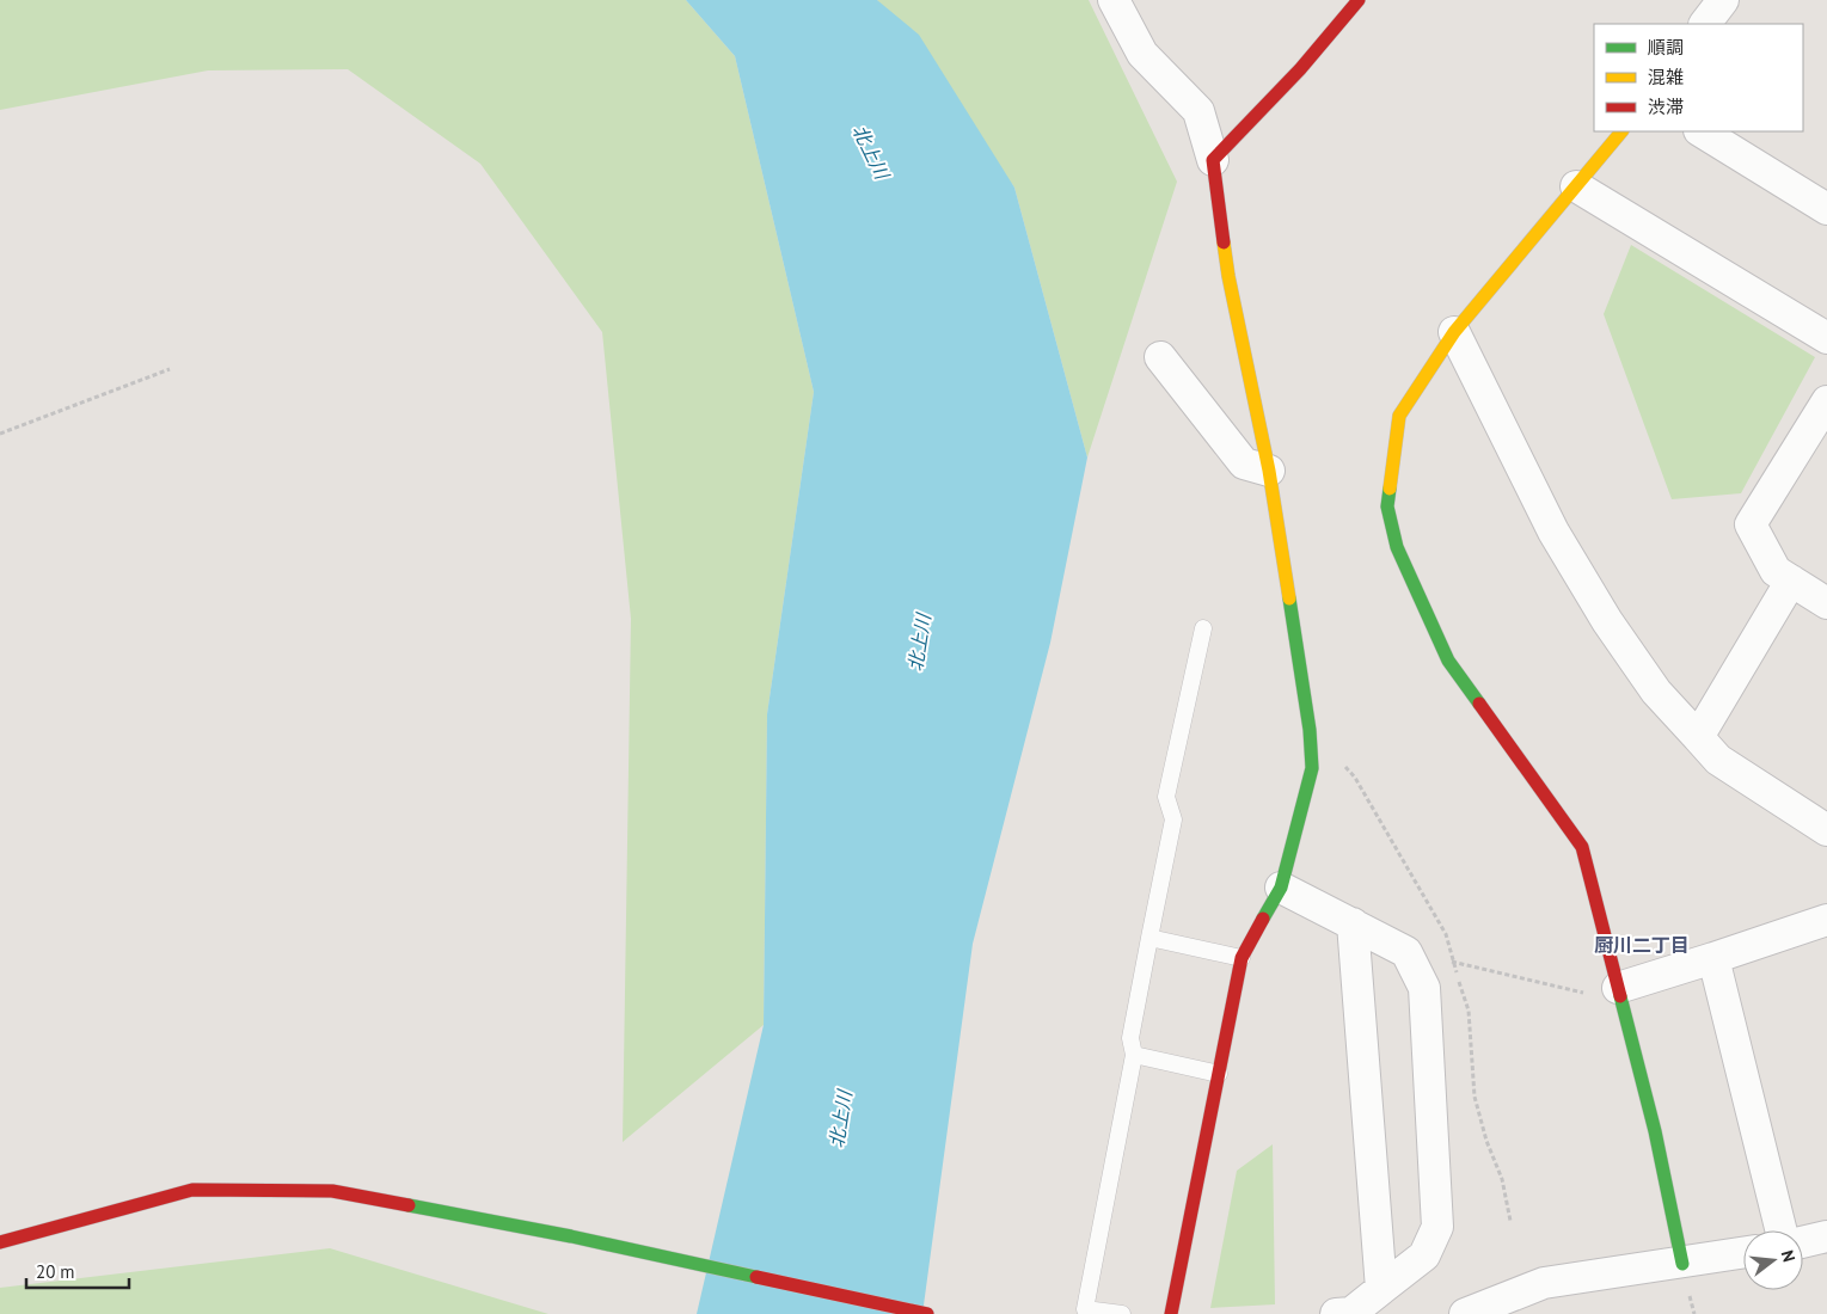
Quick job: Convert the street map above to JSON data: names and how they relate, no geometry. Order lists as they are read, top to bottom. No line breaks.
{"districts":["厨川二丁目"],"water":["北上川"],"legend":["順調","混雑","渋滞"],"scale_bar":"20 m","north":"right"}
